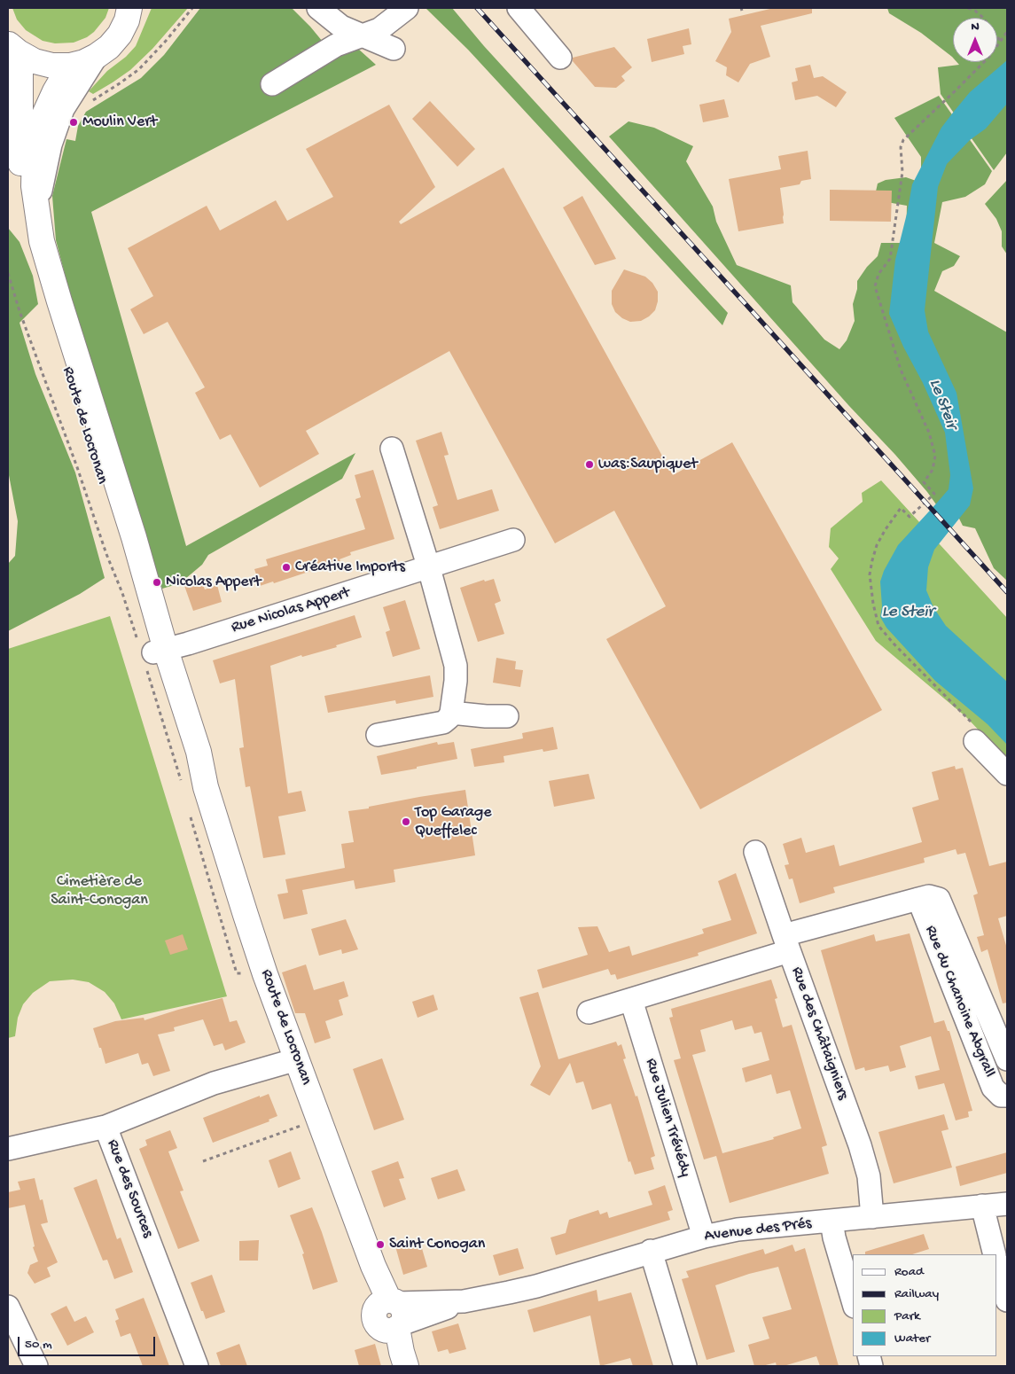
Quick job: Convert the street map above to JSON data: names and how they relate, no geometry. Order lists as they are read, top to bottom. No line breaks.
{"streets":{"main road":["Route de Locronan"],"street":["Rue Nicolas Appert","Rue du Chanoine Abgrall","Rue des Châtaigniers","Rue Julien Trévédy","Rue des Sources","Avenue des Prés"]},"crossings":[["Route de Locronan","Rue Nicolas Appert"],["Route de Locronan","Rue des Sources"],["Route de Locronan","Avenue des Prés"],["Rue du Chanoine Abgrall","Rue des Châtaigniers"],["Rue des Châtaigniers","Avenue des Prés"],["Rue Julien Trévédy","Avenue des Prés"]],"water":["Le Steir","Le Steïr"],"parks":["Cimetière de Saint-Conogan"],"places":["Moulin Vert","was:Saupiquet","Créative Imports","Nicolas Appert","Top Garage Queffelec","Saint Conogan"],"legend":["Road","Railway","Park","Water"],"scale_bar":"50 m","north":"top"}
